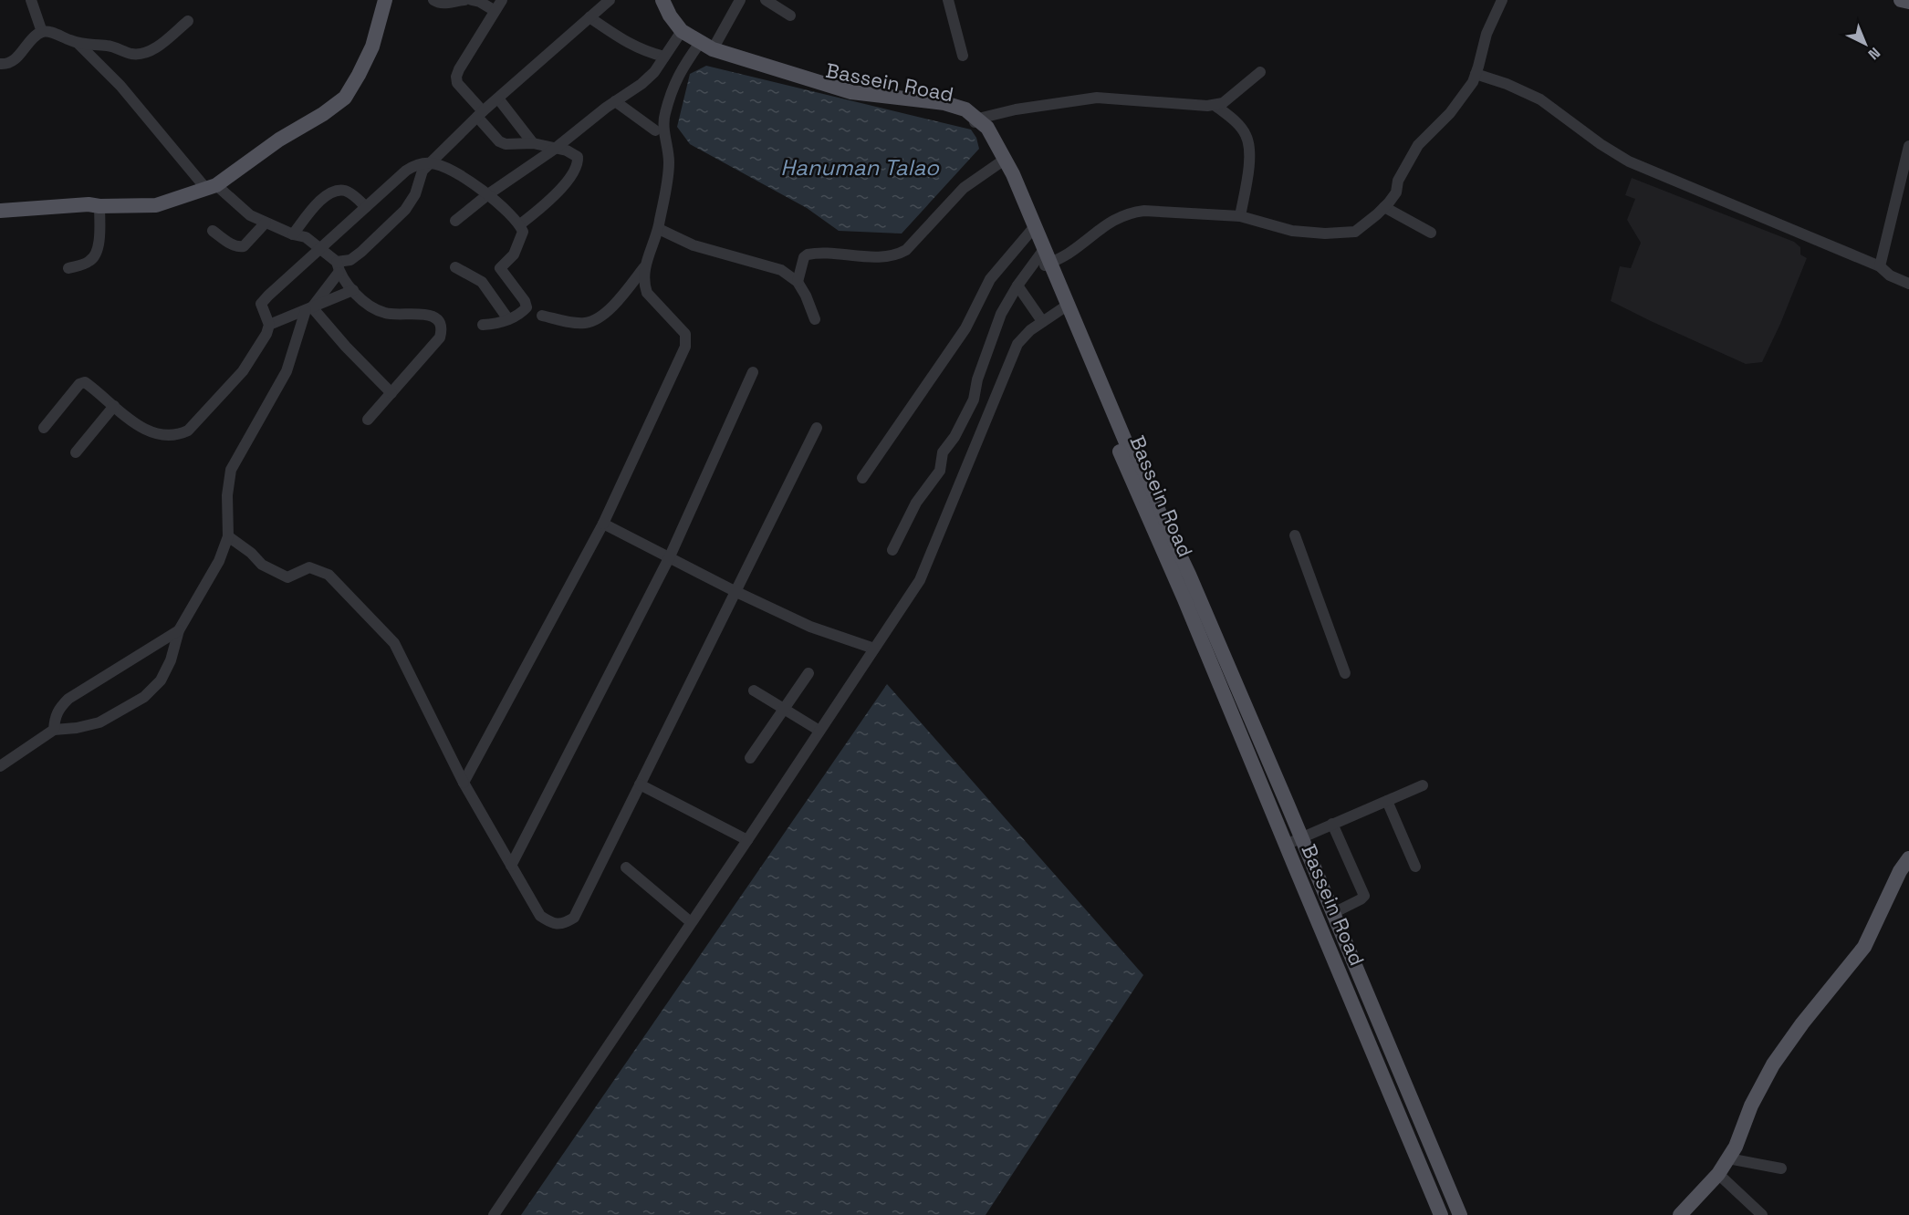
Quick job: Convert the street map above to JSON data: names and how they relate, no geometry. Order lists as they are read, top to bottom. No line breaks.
{"streets":{"main road":["Bassein Road"]},"water":["Hanuman Talao"],"north":"bottom right"}
